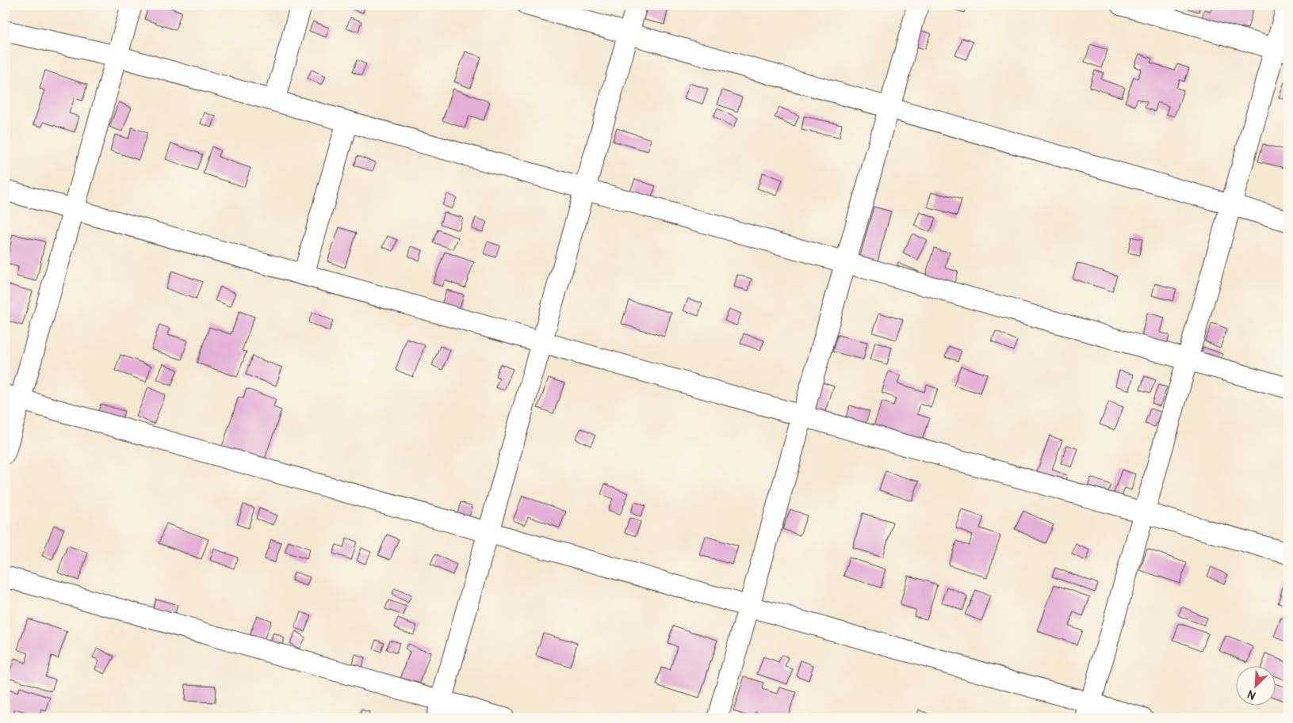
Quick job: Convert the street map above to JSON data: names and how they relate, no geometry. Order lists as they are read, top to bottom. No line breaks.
{"north":"bottom left"}
